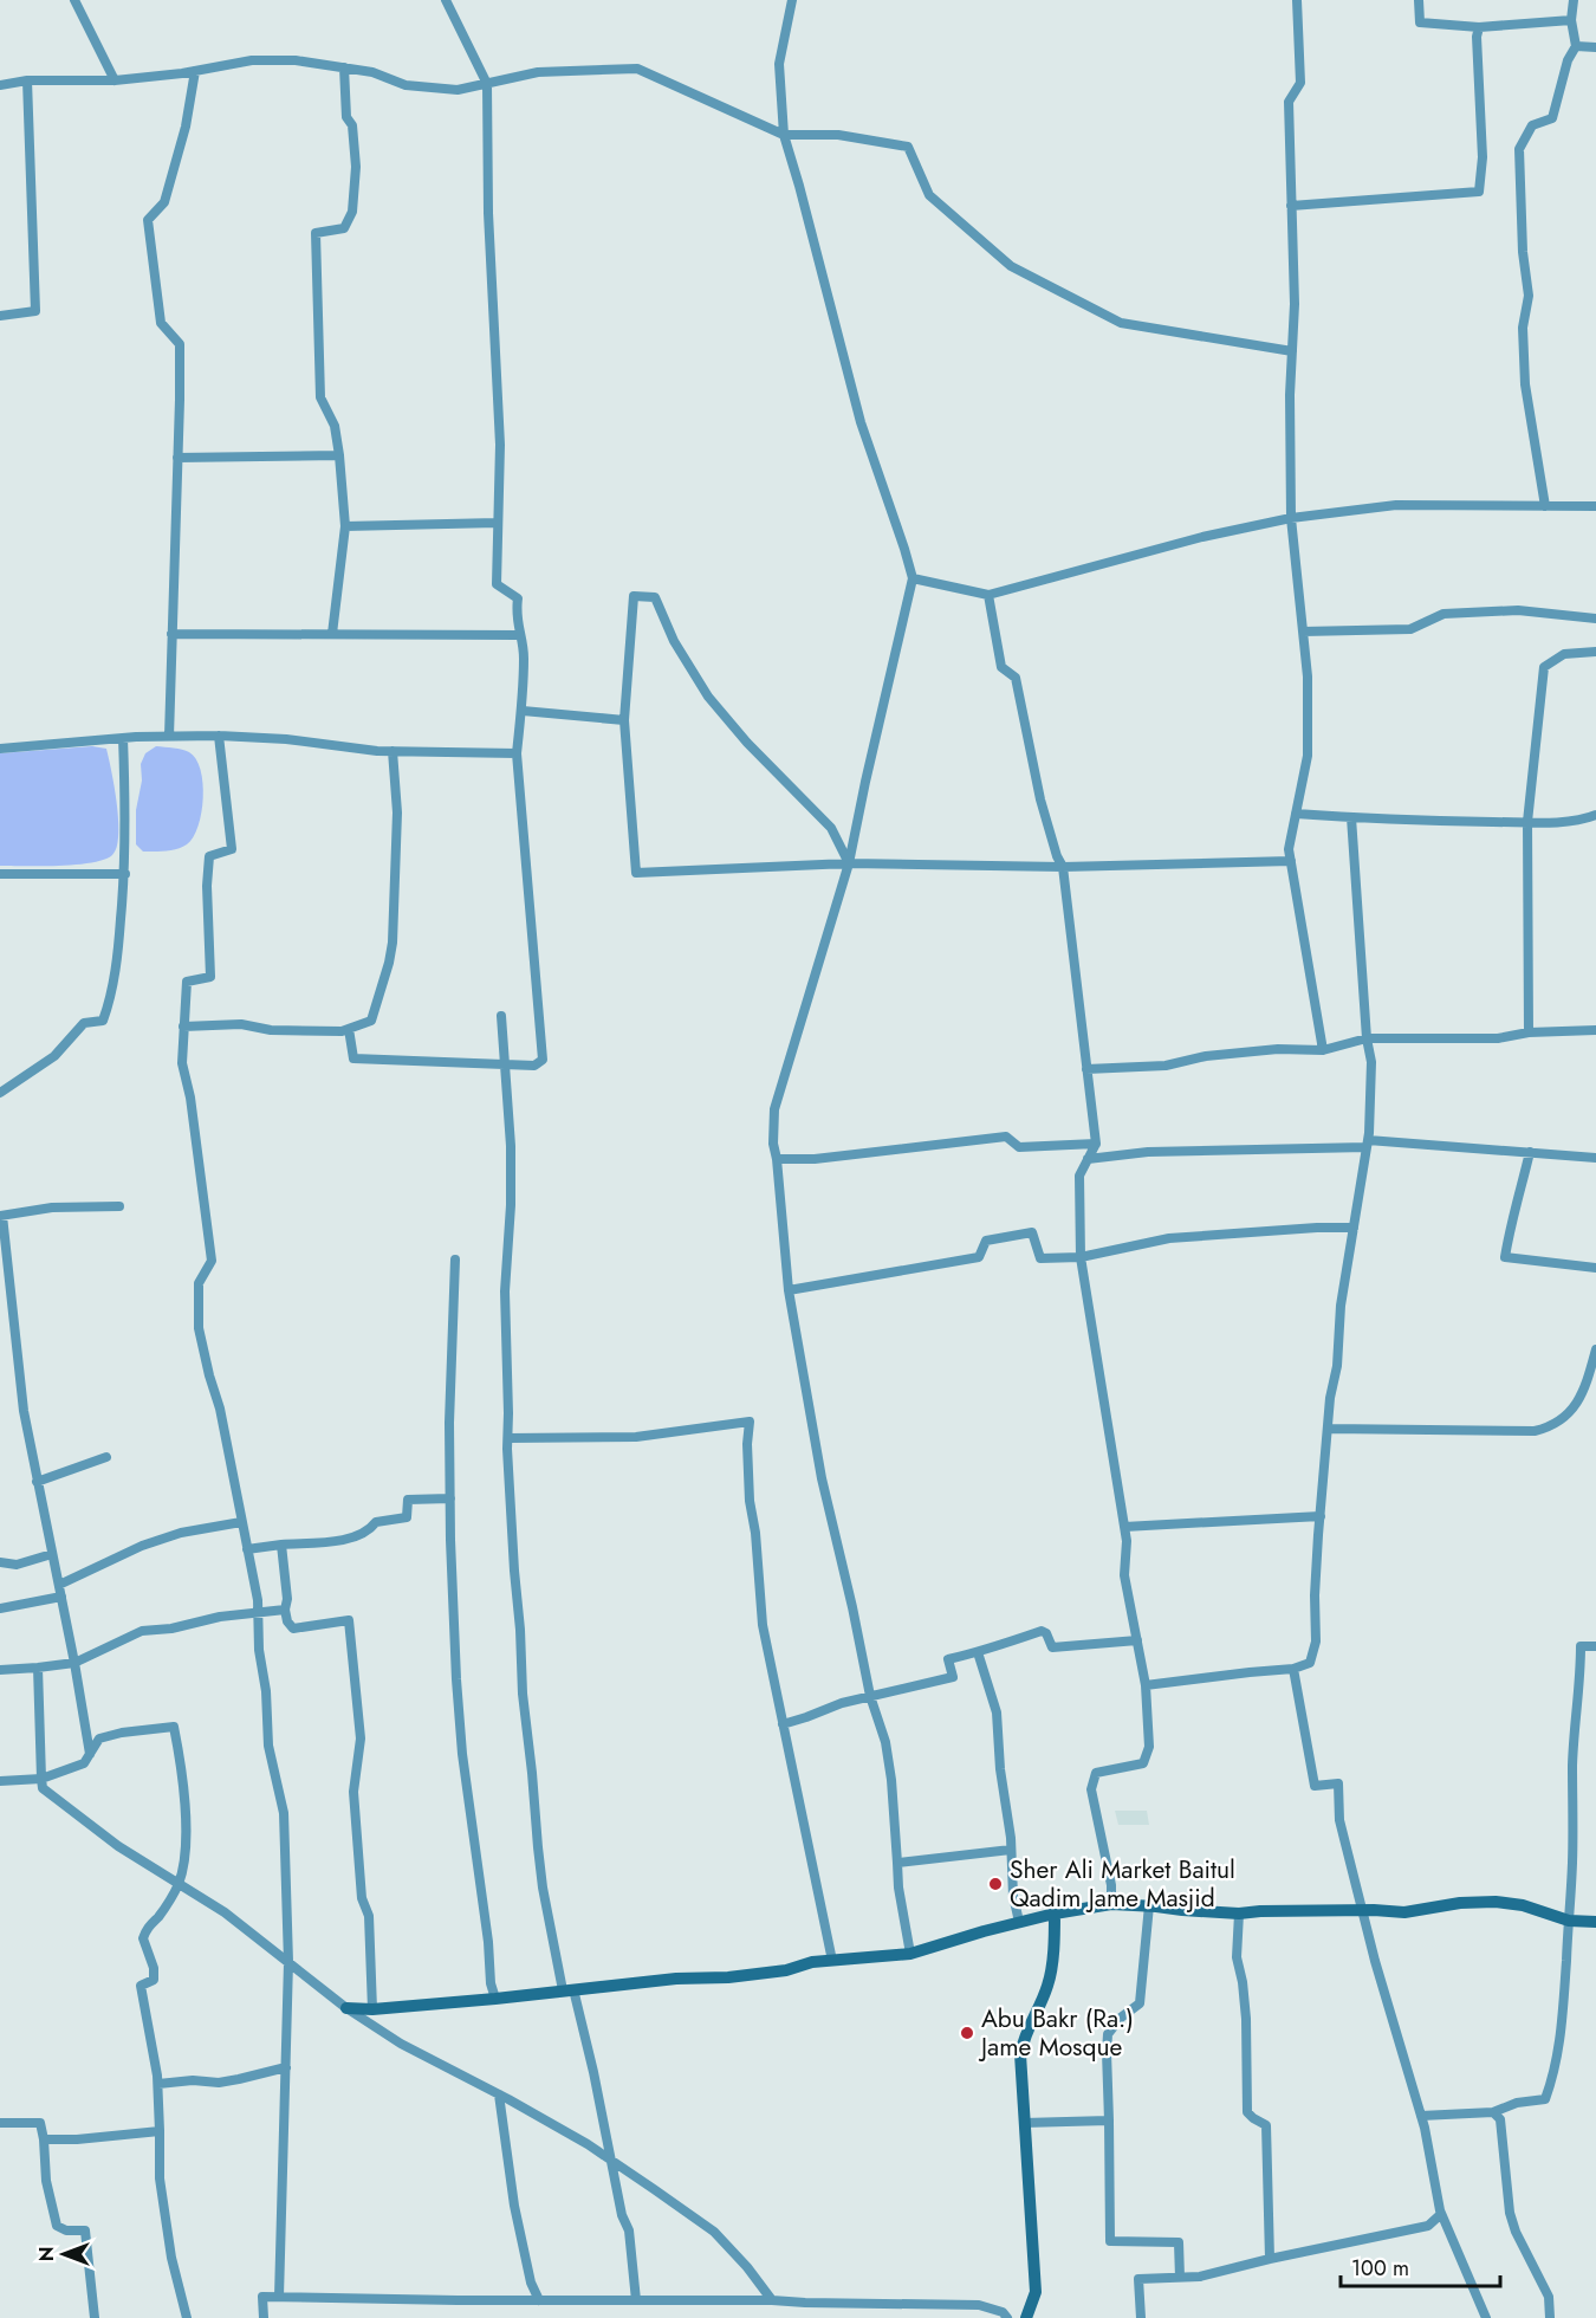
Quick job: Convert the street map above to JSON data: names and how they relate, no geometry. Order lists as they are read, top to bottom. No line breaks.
{"places":["Sher Ali Market Baitul Qadim Jame Masjid","Abu Bakr (Ra.) Jame Mosque"],"scale_bar":"100 m","north":"left"}
